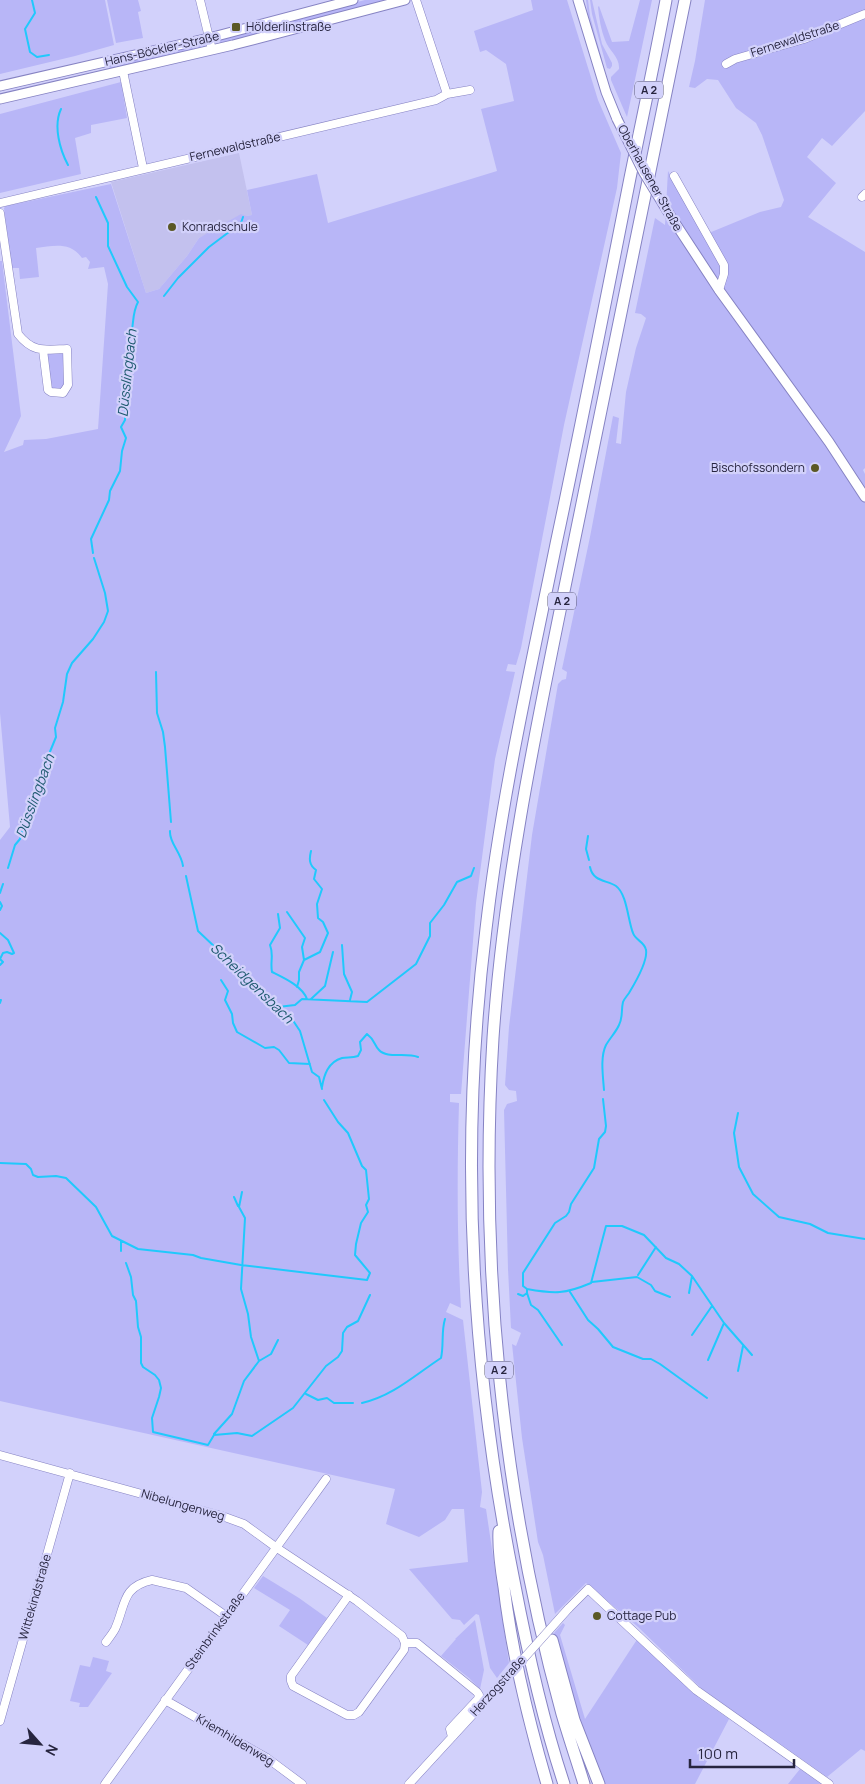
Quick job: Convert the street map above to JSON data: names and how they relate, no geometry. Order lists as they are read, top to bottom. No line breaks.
{"streets":{"highway":["A 2"],"main road":["Hans-Böckler-Straße","Oberhausener Straße"],"street":["Fernewaldstraße","Nibelungenweg","Wittekindstraße","Steinbrinkstraße","Herzogstraße","Kriemhildenweg"]},"crossings":[["Fernewaldstraße","Hans-Böckler-Straße"],["Nibelungenweg","Wittekindstraße"],["Nibelungenweg","Steinbrinkstraße"],["Nibelungenweg","Herzogstraße"],["Steinbrinkstraße","Kriemhildenweg"]],"water":["Düsslingbach","Scheidgensbach"],"places":{"transit":["Hölderlinstraße"],"other":["Konradschule","Bischofssondern","Cottage Pub"]},"scale_bar":"100 m","north":"bottom right"}
